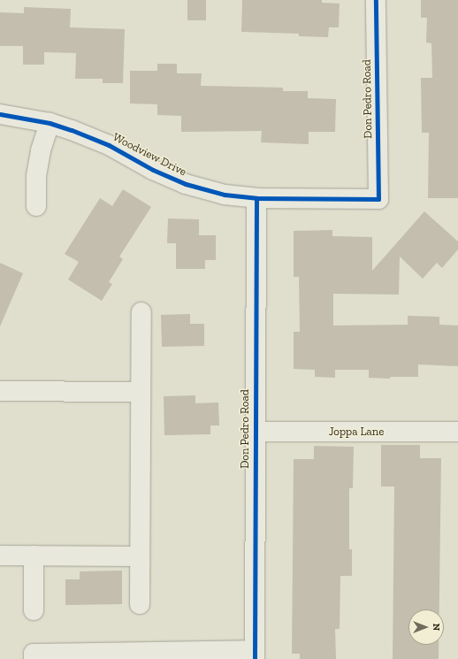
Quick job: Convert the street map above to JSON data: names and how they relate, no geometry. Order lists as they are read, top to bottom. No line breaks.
{"streets":{"street":["Don Pedro Road","Woodview Drive","Joppa Lane"]},"crossings":[["Don Pedro Road","Woodview Drive"],["Don Pedro Road","Joppa Lane"]],"north":"right"}
